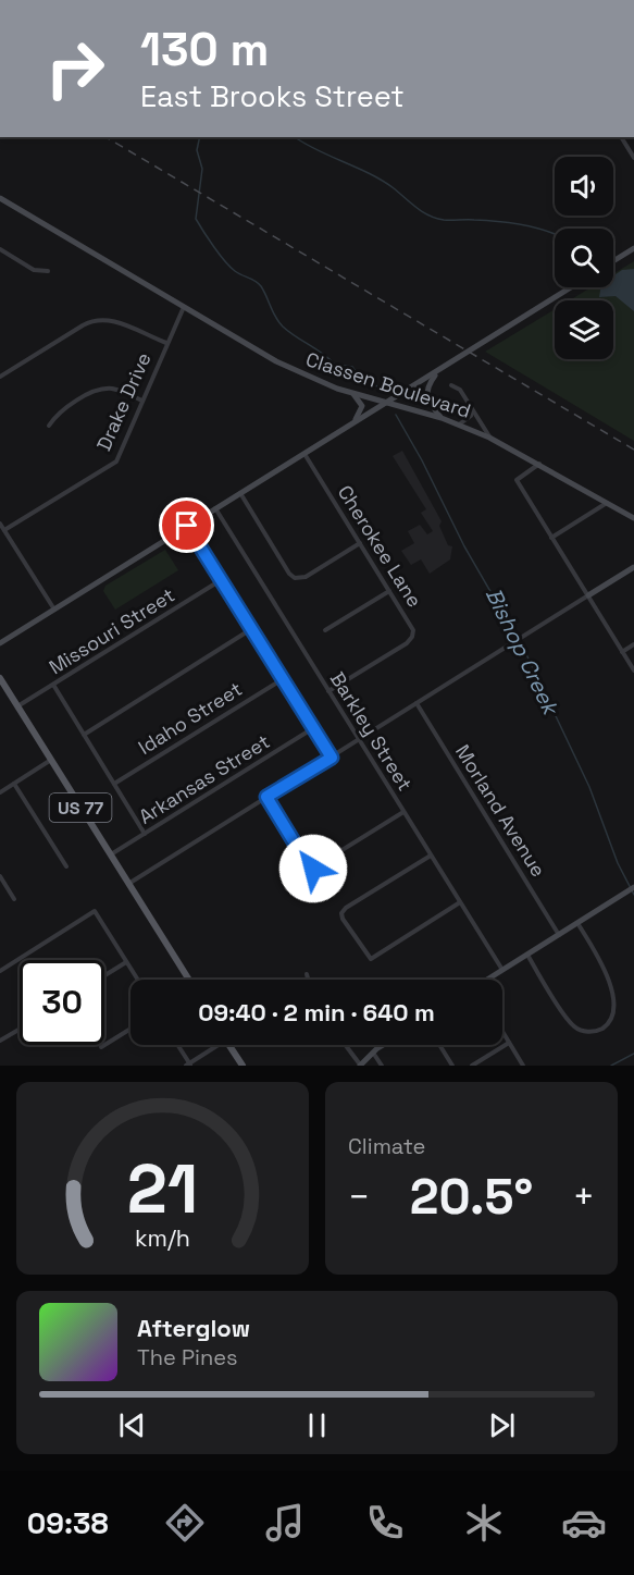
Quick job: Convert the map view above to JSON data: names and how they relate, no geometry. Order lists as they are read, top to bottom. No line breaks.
{"streets":{"main road":["US 77"],"street":["Classen Boulevard","Drake Drive","Cherokee Lane","Missouri Street","Idaho Street","Barkley Street","Arkansas Street","Morland Avenue"]},"crossings":[["Classen Boulevard","Drake Drive"],["Cherokee Lane","Barkley Street"],["Missouri Street","US 77"],["Arkansas Street","US 77"]],"water":["Bishop Creek"],"page":{"turn":["130 m","East Brooks Street"],"limit":"30","trip":"09:40 · 2 min · 640 m","tile":"Climate","heat":["−","20.5°","+"],"song":["Afterglow","The Pines"],"tabs":"09:38","gauge":["21","km/h"]}}
